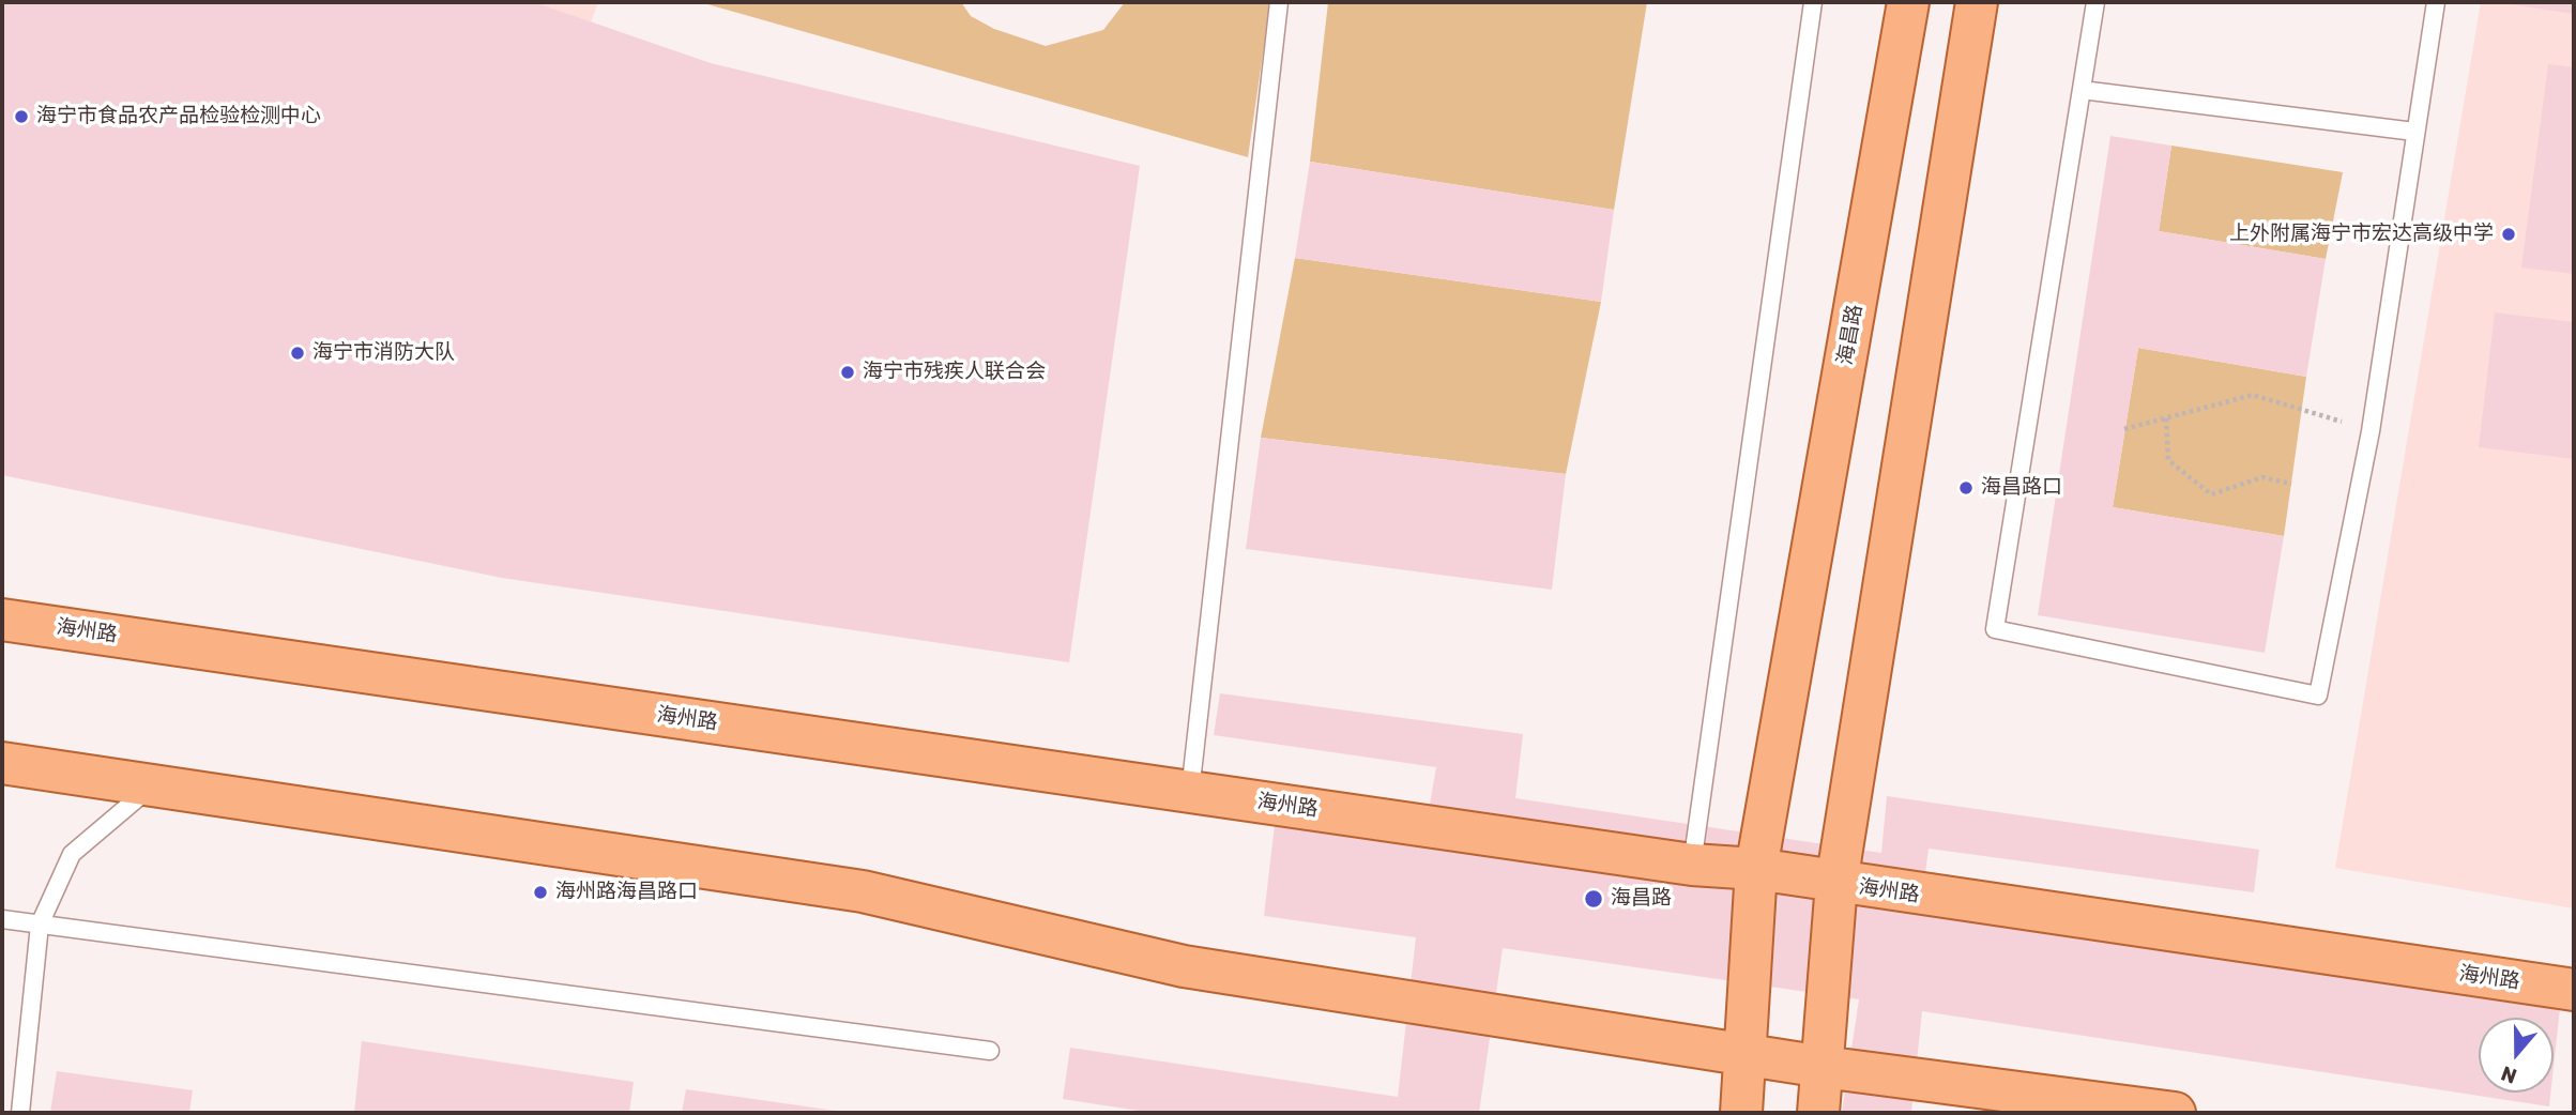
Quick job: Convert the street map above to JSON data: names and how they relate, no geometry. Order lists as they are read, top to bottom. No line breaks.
{"streets":{"main road":["海昌路","海州路"]},"crossings":[["海昌路","海州路"]],"places":["海宁市食品农产品检验检测中心","上外附属海宁市宏达高级中学","海宁市消防大队","海宁市残疾人联合会","海昌路口","海州路海昌路口","海昌路"],"north":"bottom"}
